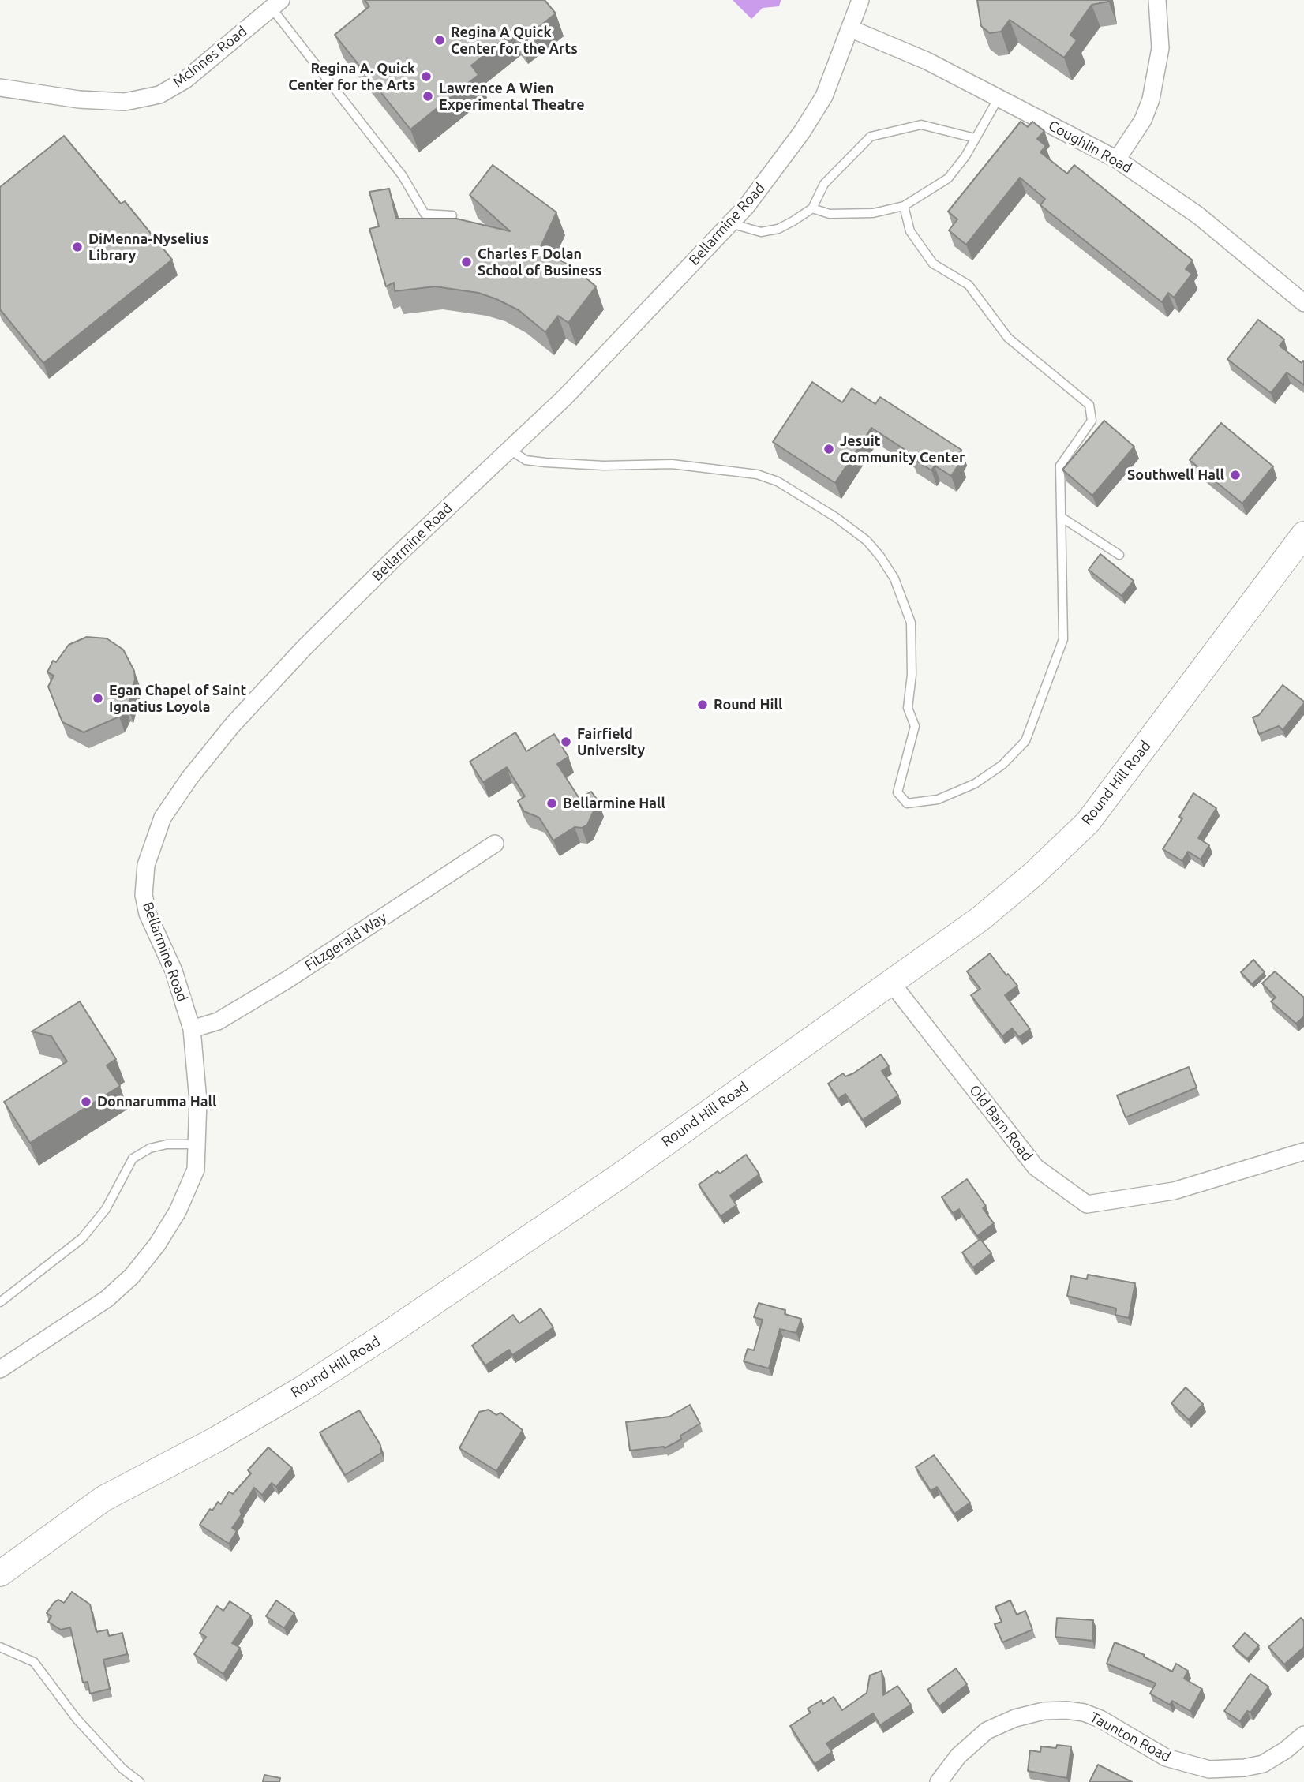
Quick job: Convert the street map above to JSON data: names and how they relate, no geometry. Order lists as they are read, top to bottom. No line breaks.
{"streets":{"main road":["Round Hill Road"],"street":["McInnes Road","Coughlin Road","Bellarmine Road","Fitzgerald Way","Old Barn Road","Taunton Road"]},"crossings":[["Coughlin Road","Bellarmine Road"],["Bellarmine Road","Fitzgerald Way"],["Round Hill Road","Old Barn Road"]],"places":["Regina A Quick Center for the Arts","Regina A. Quick Center for the Arts","Lawrence A Wien Experimental Theatre","DiMenna-Nyselius Library","Charles F Dolan School of Business","Jesuit Community Center","Southwell Hall","Egan Chapel of Saint Ignatius Loyola","Round Hill","Fairfield University","Bellarmine Hall","Donnarumma Hall"]}
